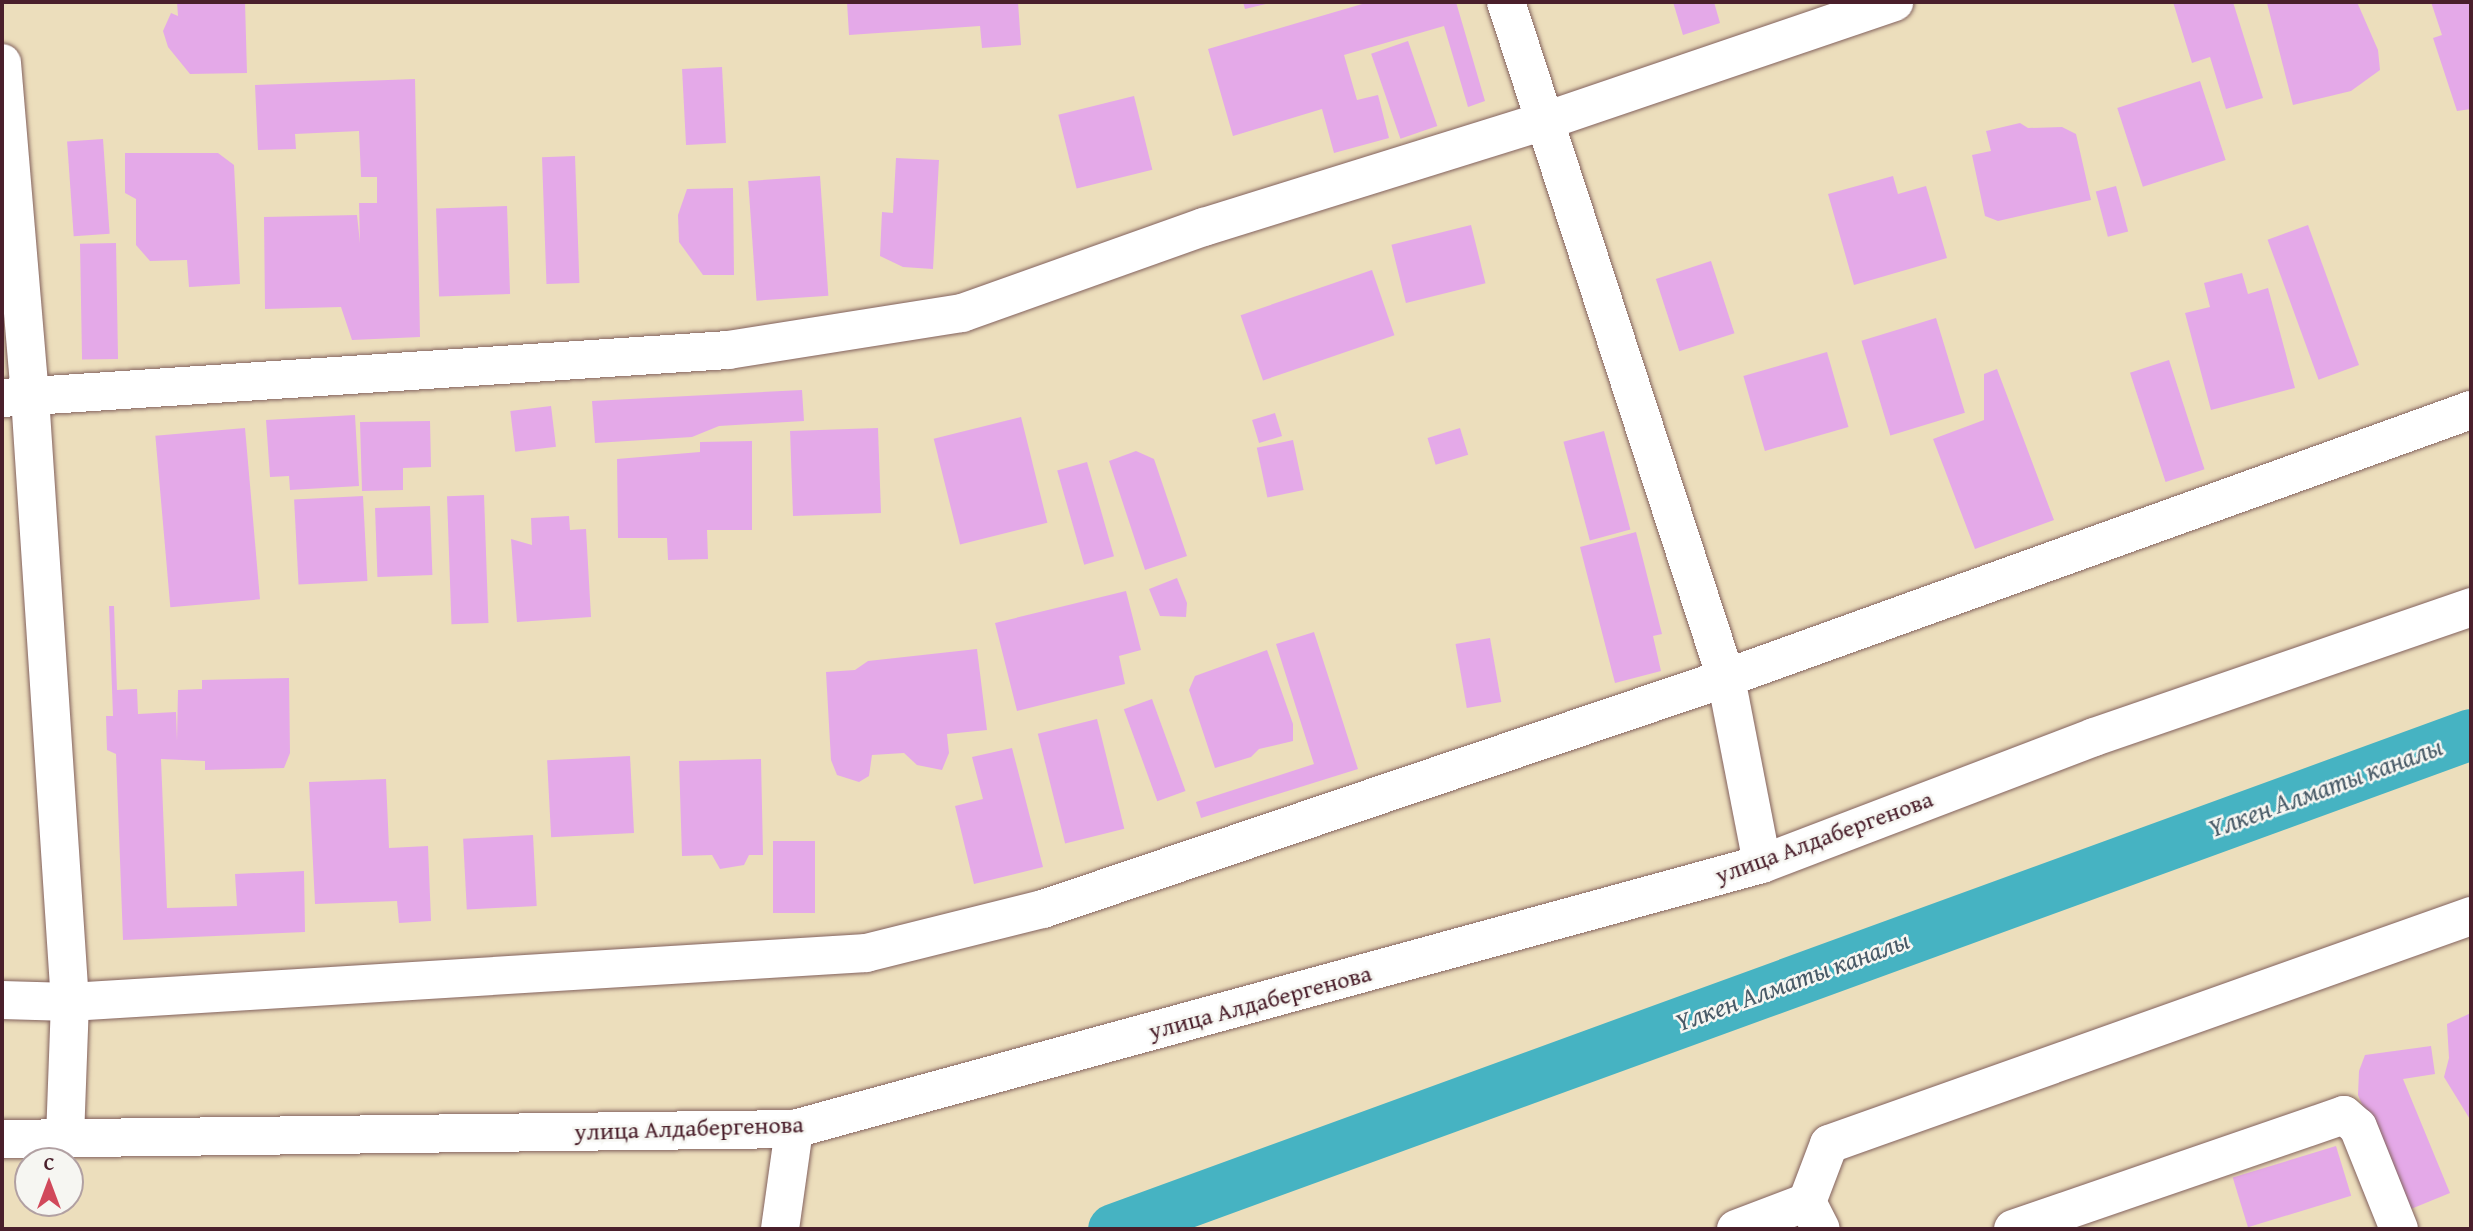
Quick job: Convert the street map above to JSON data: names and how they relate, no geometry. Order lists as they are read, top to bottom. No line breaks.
{"streets":{"street":["улица Алдабергенова"]},"water":["Үлкен Алматы каналы"],"north":"top"}
